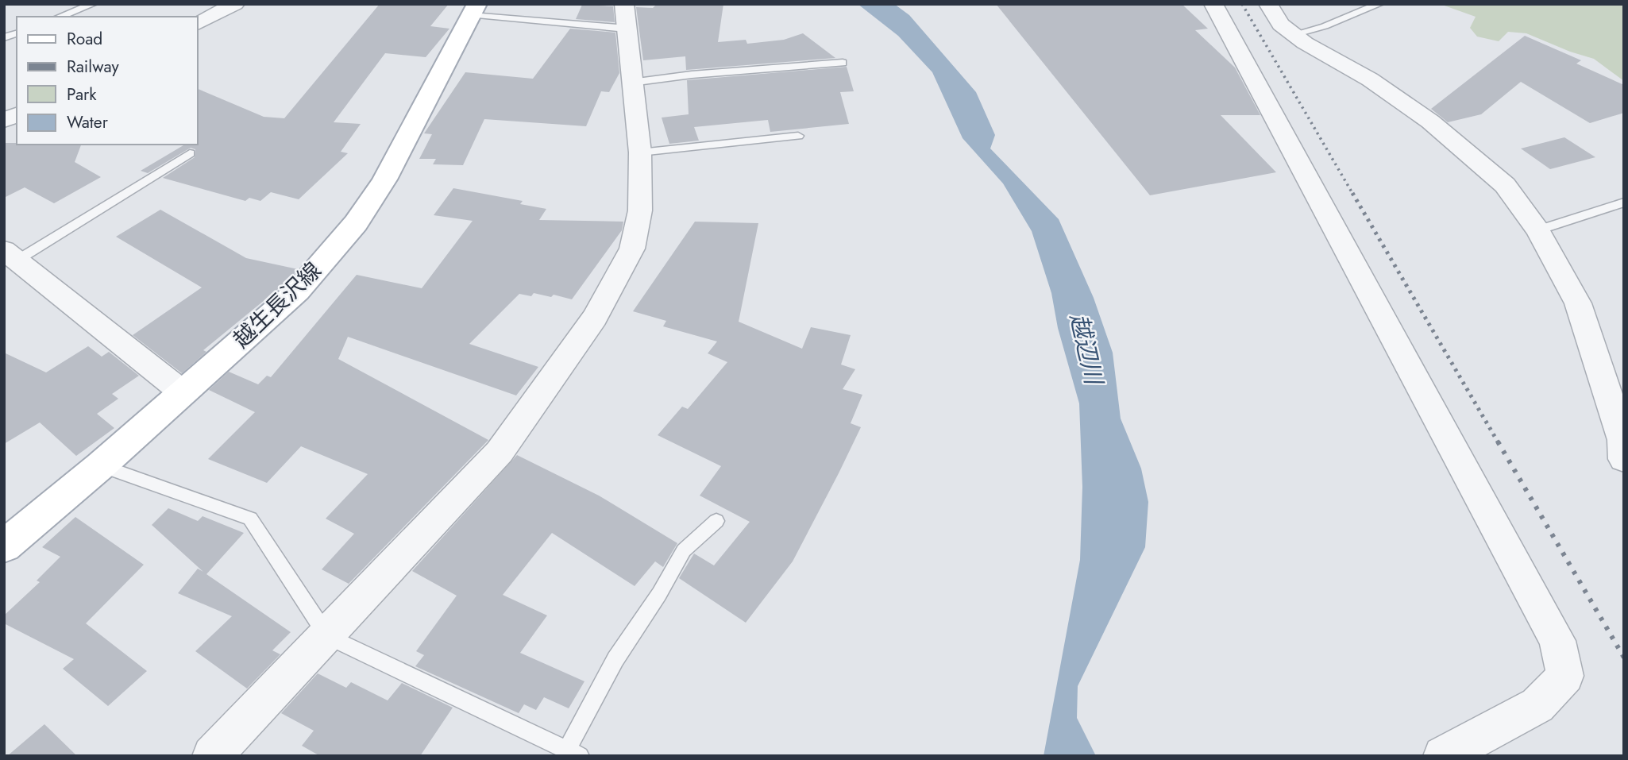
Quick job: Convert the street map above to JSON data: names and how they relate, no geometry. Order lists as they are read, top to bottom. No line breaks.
{"streets":{"main road":["越生長沢線"]},"water":["越辺川"],"legend":["Road","Railway","Park","Water"]}
